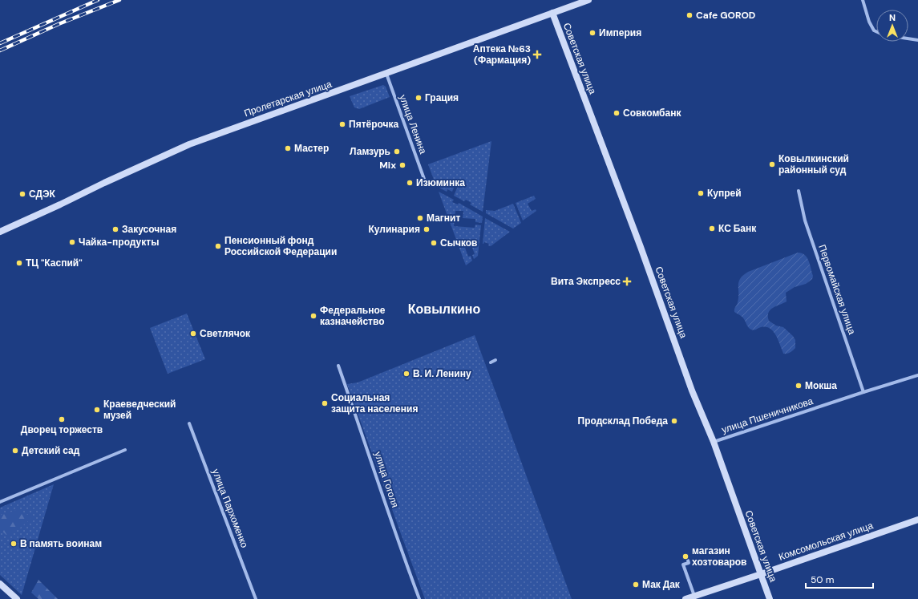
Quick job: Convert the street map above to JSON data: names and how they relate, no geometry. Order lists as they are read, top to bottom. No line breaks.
{"streets":{"street":["Советская улица","Пролетарская улица","улица Ленина","Первомайская улица","улица Пшеничникова","улица Гоголя","улица Пархоменко","Комсомольская улица"]},"crossings":[["Советская улица","Пролетарская улица"],["Советская улица","улица Пшеничникова"],["Советская улица","Комсомольская улица"],["Пролетарская улица","улица Ленина"],["Первомайская улица","улица Пшеничникова"]],"districts":["Ковылкино"],"places":{"other":["Cafe GOROD","Империя","Грация","Совкомбанк","Пятёрочка","Мастер","Ламзурь","Ковылкинский районный суд","Mix","Изюминка","Купрей","СДЭК","Магнит","КС Банк","Закусочная","Кулинария","Чайка-продукты","Сычков","Пенсионный фонд Российской Федерации","ТЦ \"Каспий\"","Федеральное казначейство","Светлячок","В. И. Ленину","Мокша","Социальная защита населения","Краеведческий музей","Дворец торжеств","Продсклад Победа","Детский сад","В память воинам","магазин хозтоваров","Мак Дак"],"health":["Аптека №63 (Фармация)","Вита Экспресс"]},"scale_bar":"50 m","north":"top"}
